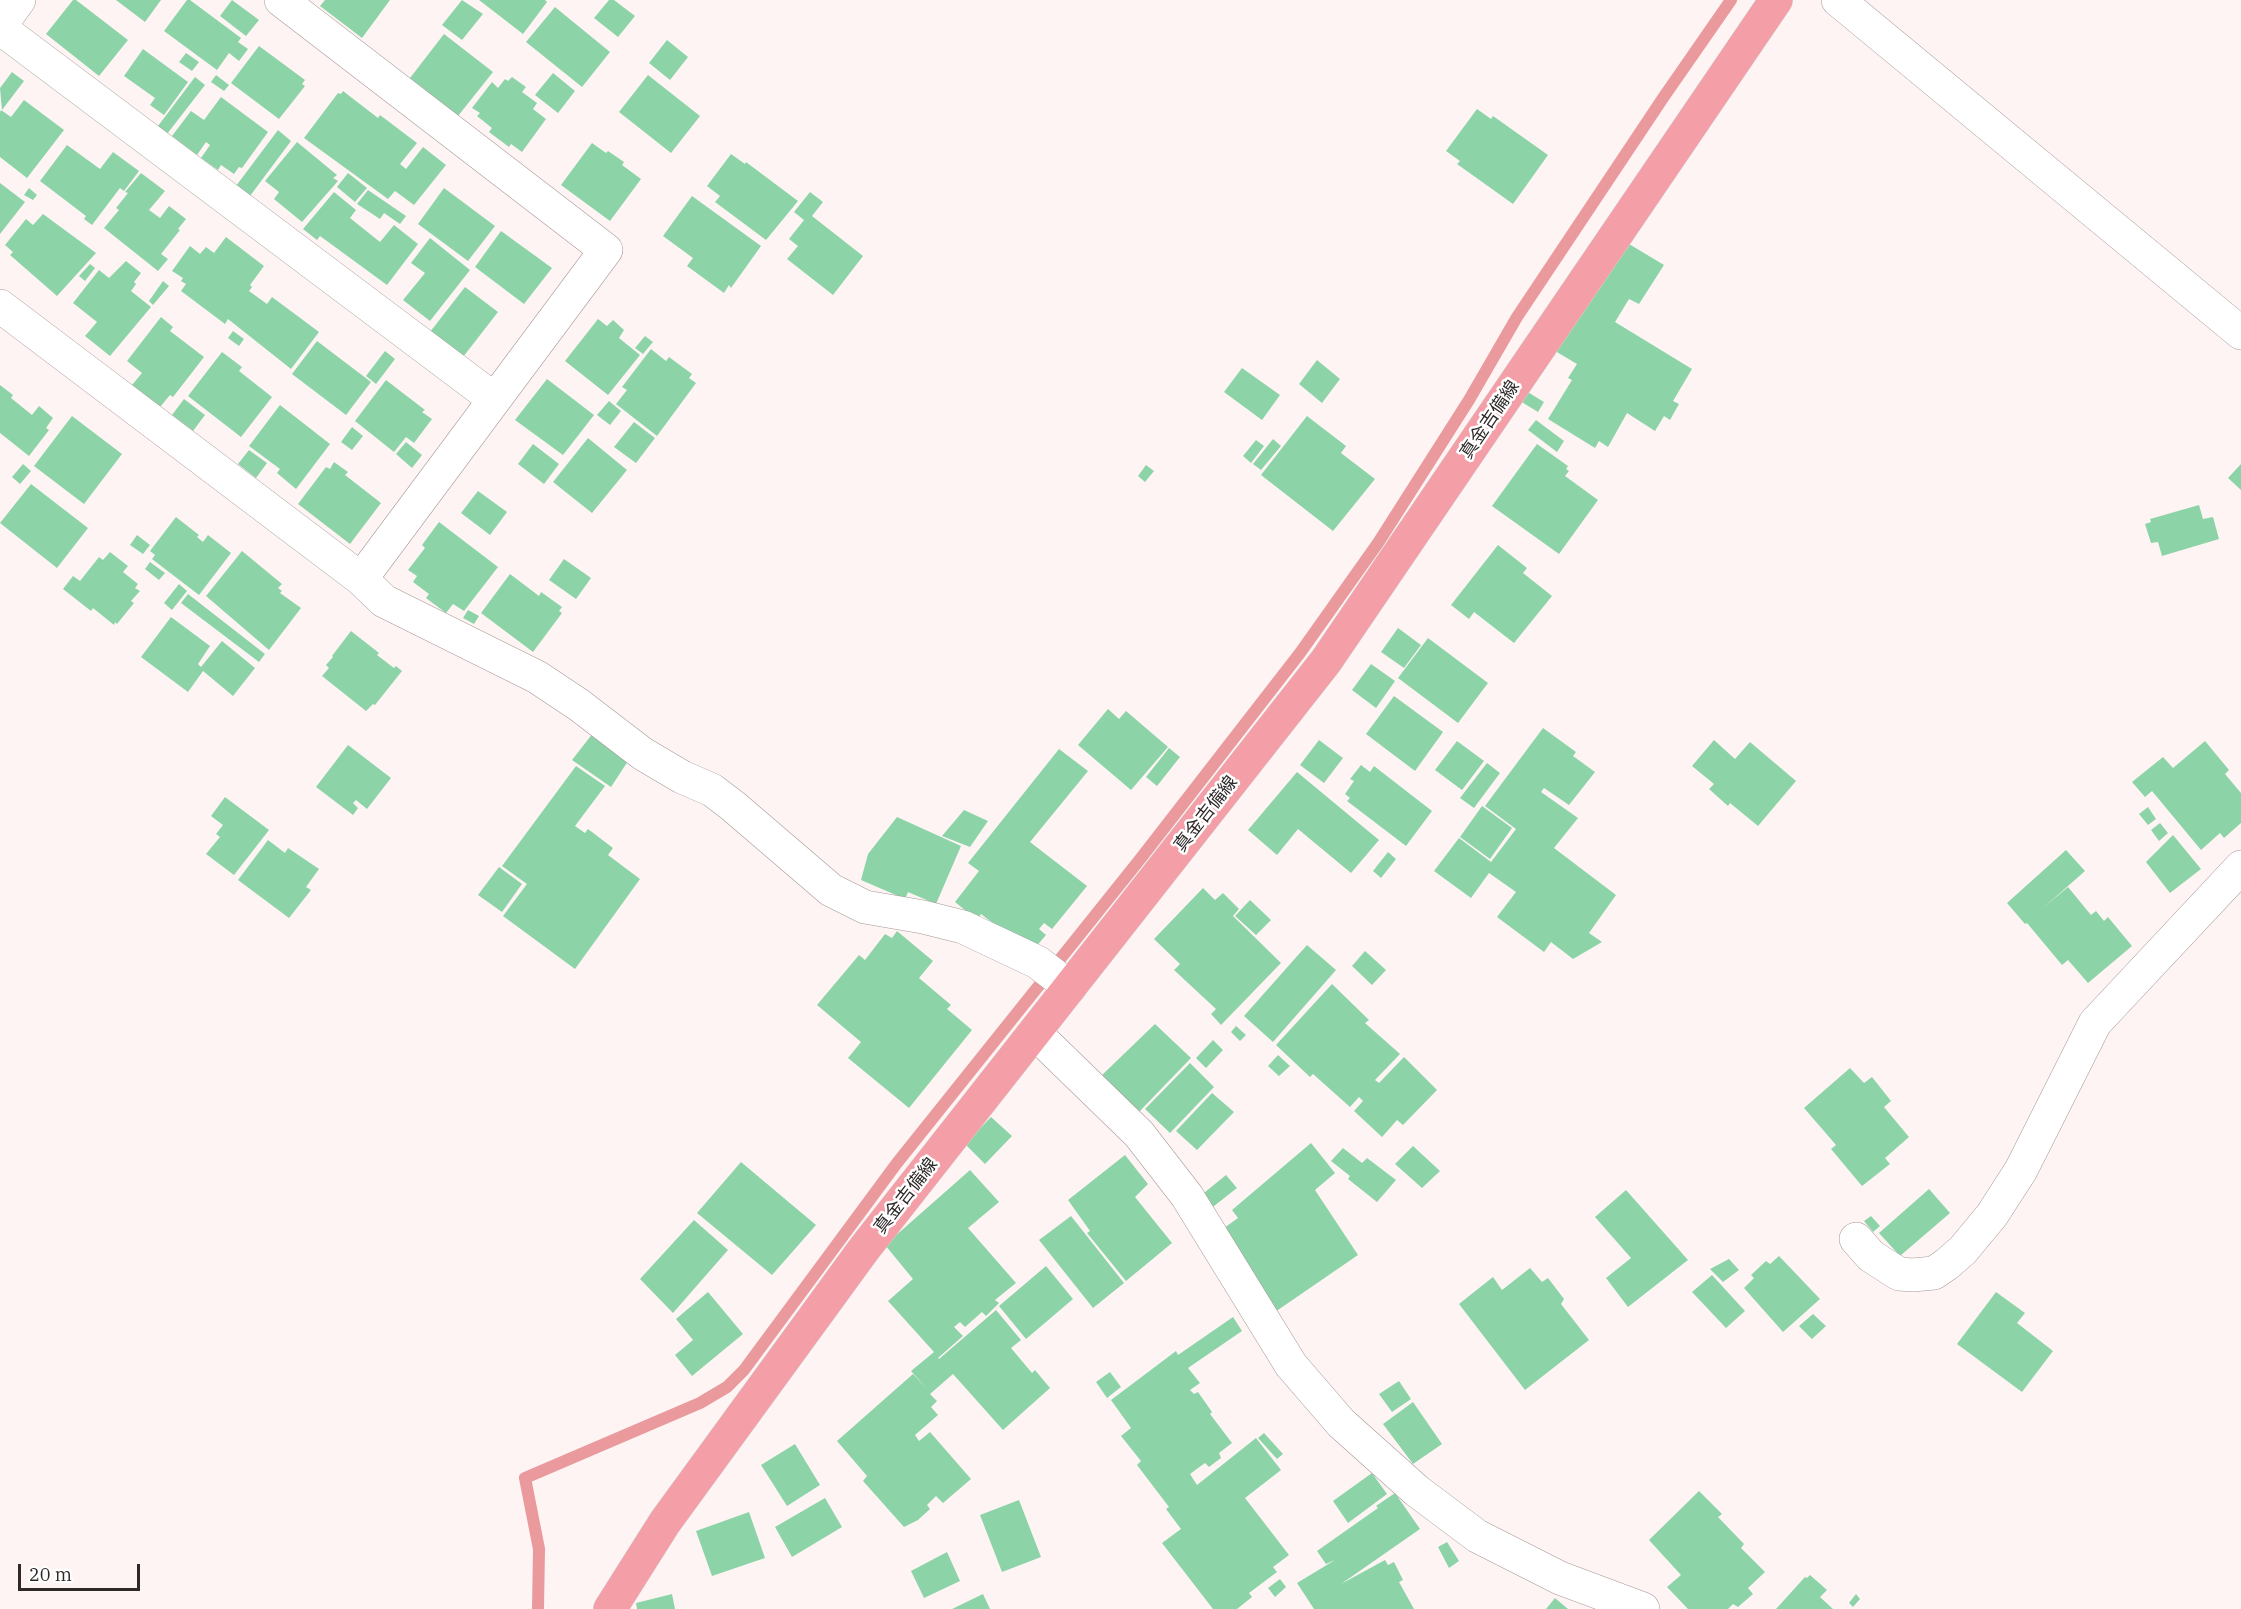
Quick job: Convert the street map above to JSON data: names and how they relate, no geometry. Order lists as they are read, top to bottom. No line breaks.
{"streets":{"main road":["真金吉備線"]},"scale_bar":"20 m"}
